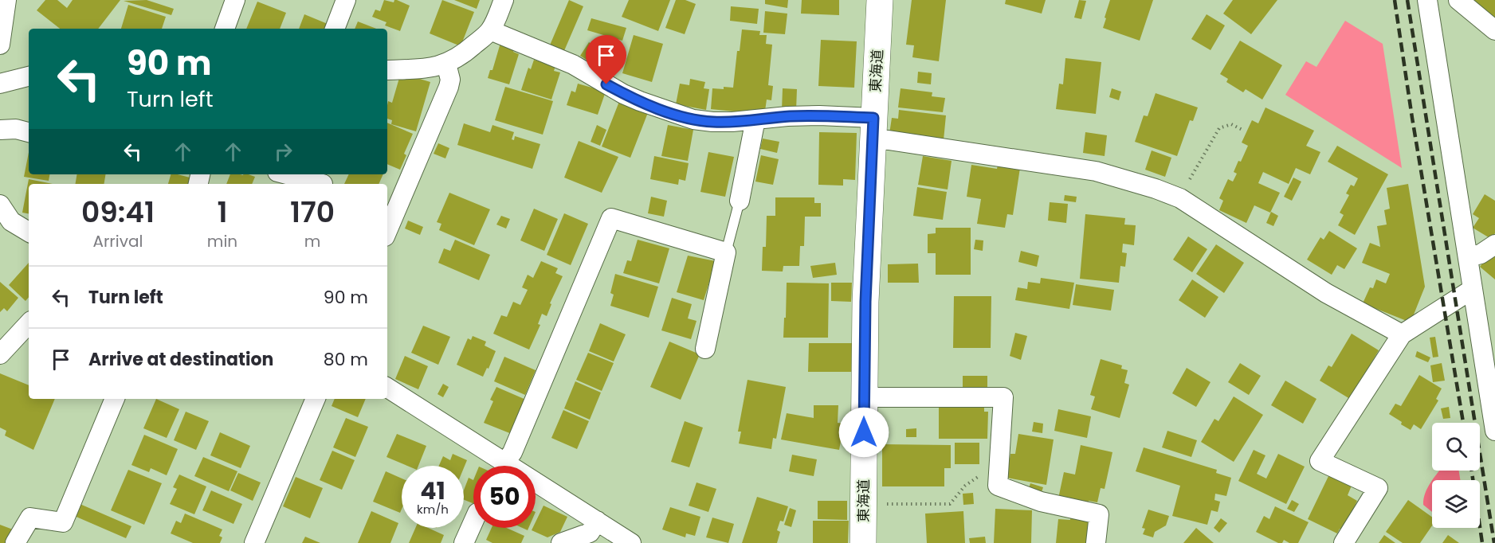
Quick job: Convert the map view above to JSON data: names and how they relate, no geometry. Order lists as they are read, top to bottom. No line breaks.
{"streets":{"main road":["東海道"]},"page":{"turn":["90 m","Turn left"],"eta":["09:41","Arrival","1","min","170","m"],"list":[{"name":"Turn left","value":"90 m"},{"name":"Arrive at destination","value":"80 m"}],"speed":"41 km/h","limit":"50"}}
